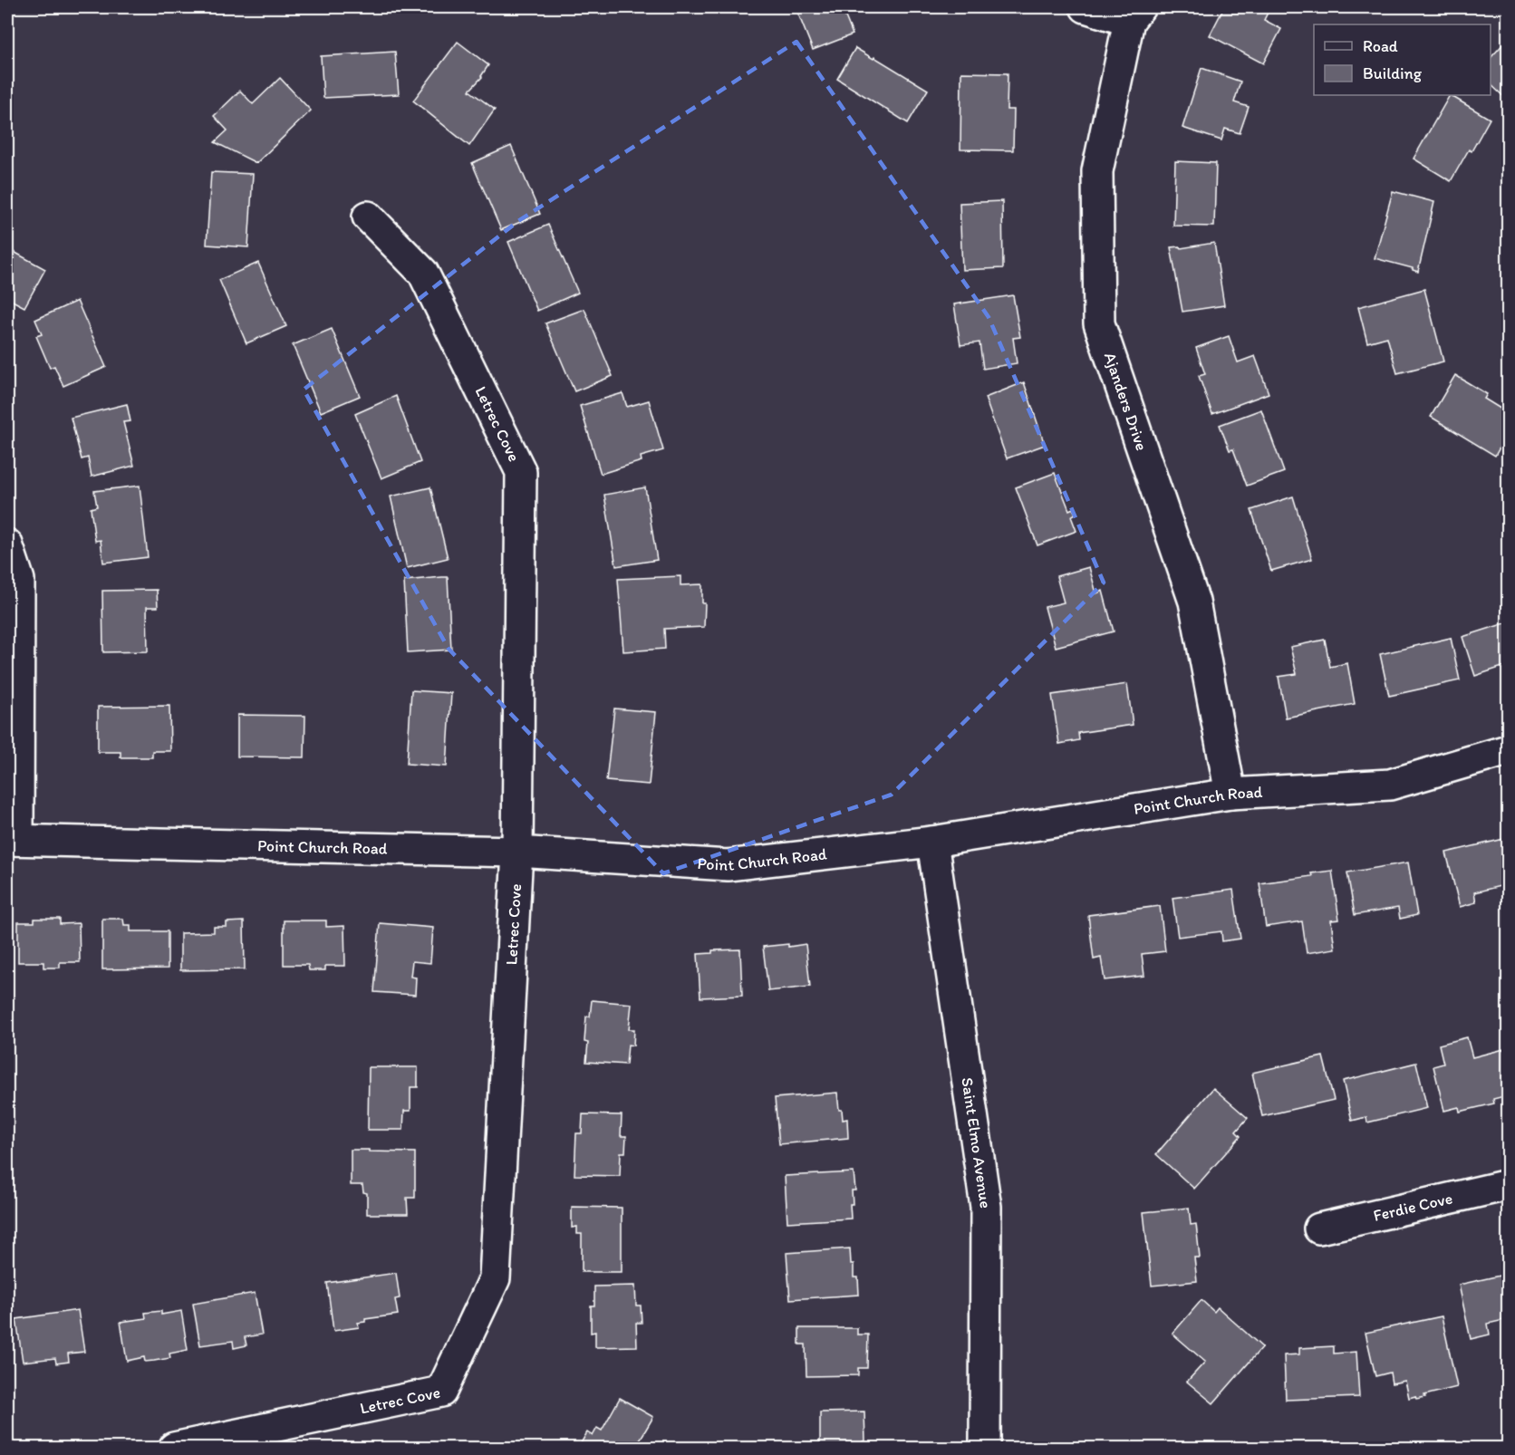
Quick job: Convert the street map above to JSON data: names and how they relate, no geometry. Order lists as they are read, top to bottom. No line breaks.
{"streets":{"street":["Ajanders Drive","Letrec Cove","Point Church Road","Saint Elmo Avenue","Ferdie Cove"]},"crossings":[["Ajanders Drive","Point Church Road"],["Letrec Cove","Point Church Road"],["Point Church Road","Saint Elmo Avenue"]],"legend":["Road","Building"]}
